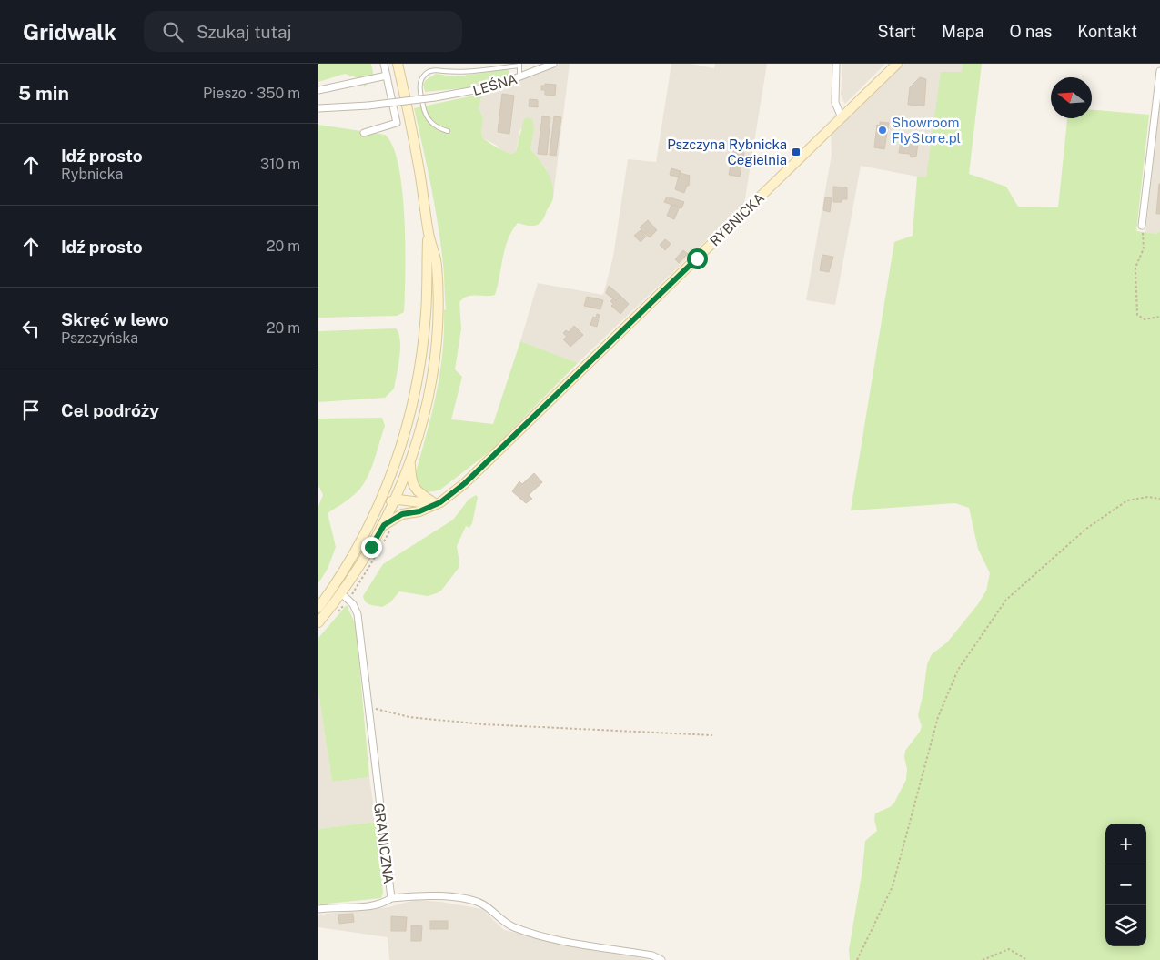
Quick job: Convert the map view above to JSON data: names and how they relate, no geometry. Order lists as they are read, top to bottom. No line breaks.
{"streets":{"main road":["RYBNICKA"],"street":["LEŚNA","GRANICZNA"]},"places":{"other":["Showroom FlyStore.pl"],"transit":["Pszczyna Rybnicka Cegielnia"]},"north":"left","page":{"header":"Gridwalk","search":"Szukaj tutaj","nav":["Start","Mapa","O nas","Kontakt"],"heading":["5 min","Pieszo · 350 m"],"list":[["Idź prosto","Rybnicka","310 m"],["Idź prosto","20 m"],["Skręć w lewo","Pszczyńska","20 m"],"Cel podróży"],"map_buttons":["+","−"]}}
